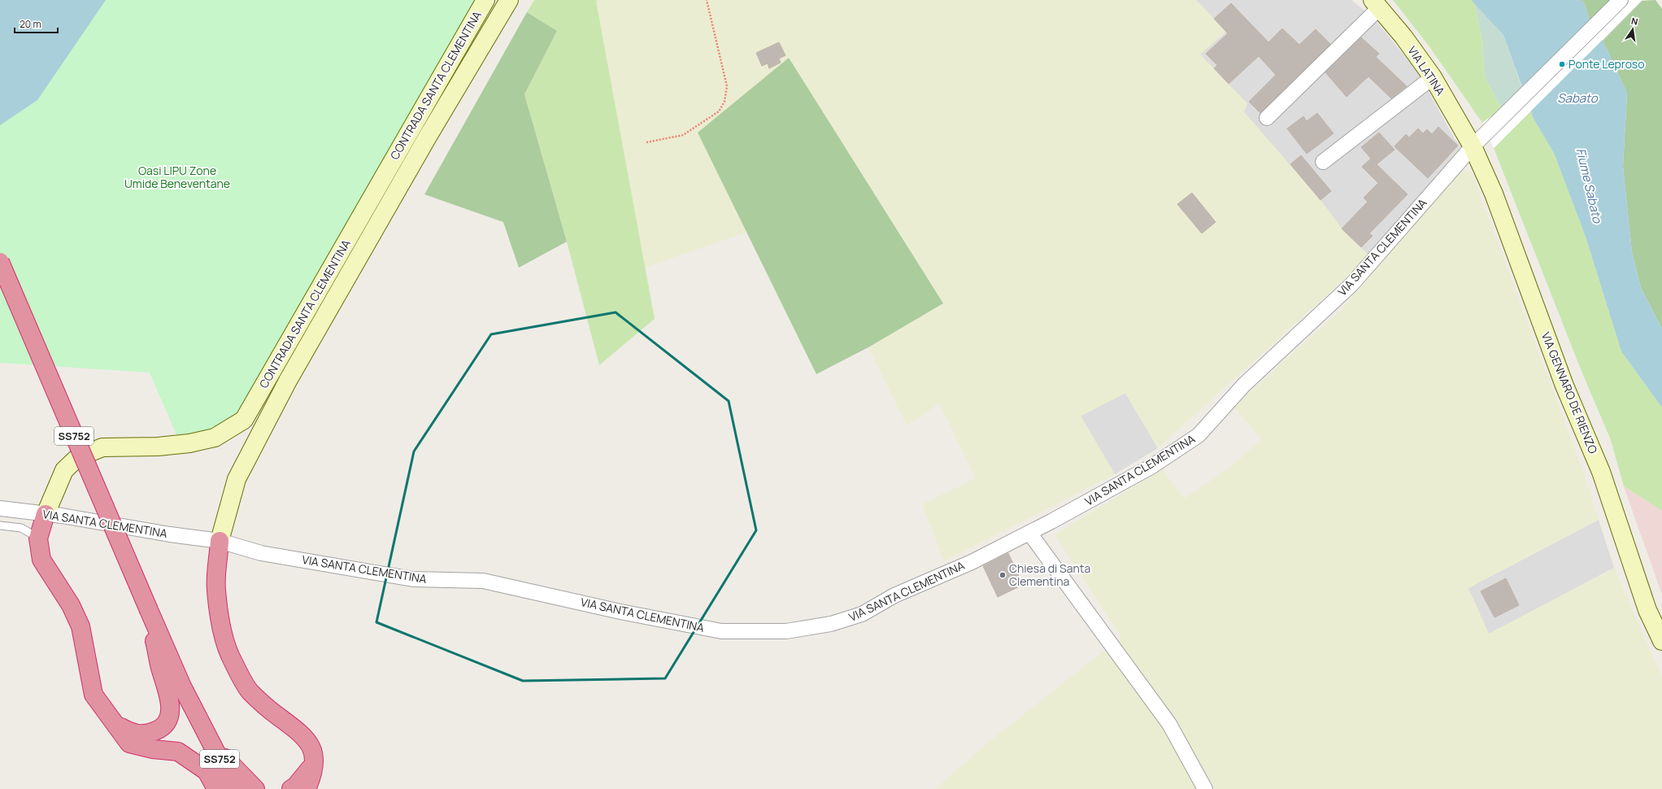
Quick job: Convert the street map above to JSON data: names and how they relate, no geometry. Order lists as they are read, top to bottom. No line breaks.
{"streets":{"highway":["SS752"],"street":["VIA LATINA","CONTRADA SANTA CLEMENTINA","VIA SANTA CLEMENTINA","VIA GENNARO DE RIENZO"]},"crossings":[["VIA LATINA","VIA SANTA CLEMENTINA"],["VIA LATINA","VIA GENNARO DE RIENZO"],["CONTRADA SANTA CLEMENTINA","VIA SANTA CLEMENTINA"],["VIA SANTA CLEMENTINA","VIA GENNARO DE RIENZO"]],"water":["Sabato","Fiume Sabato"],"parks":["Oasi LIPU Zone Umide Beneventane"],"places":["Ponte Leproso","Chiesa di Santa Clementina"],"scale_bar":"20 m","north":"top"}
